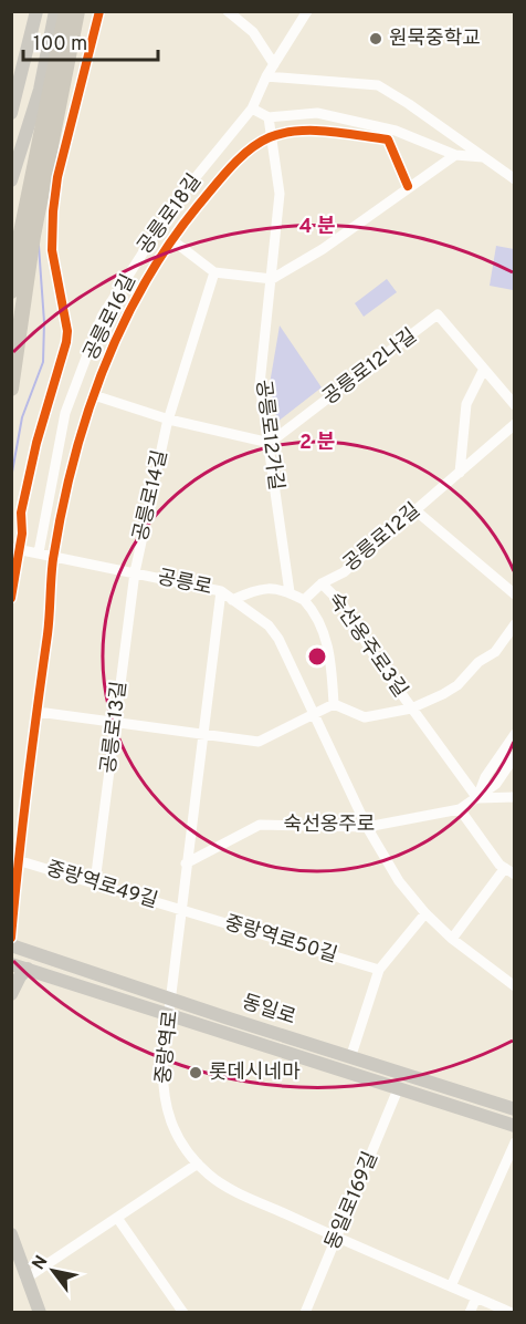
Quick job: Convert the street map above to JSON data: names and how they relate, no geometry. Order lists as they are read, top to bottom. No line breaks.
{"streets":{"main road":["동일로"],"street":["공릉로18길","공릉로16길","공릉로12나길","공릉로12가길","공릉로14길","공릉로12길","공릉로","숙선옹주로3길","공릉로13길","숙선옹주로","중랑역로49길","중랑역로50길","중랑역로","동일로169길"]},"crossings":[["공릉로18길","공릉로"],["공릉로16길","공릉로12가길"],["공릉로16길","공릉로"],["공릉로16길","중랑역로49길"],["공릉로12나길","공릉로12가길"],["공릉로14길","공릉로"],["공릉로14길","공릉로13길"],["공릉로12길","숙선옹주로3길"],["공릉로","공릉로13길"],["공릉로","숙선옹주로"],["공릉로","중랑역로"],["숙선옹주로3길","숙선옹주로"],["공릉로13길","중랑역로49길"],["숙선옹주로","중랑역로"],["중랑역로49길","중랑역로50길"],["중랑역로49길","중랑역로"],["중랑역로50길","중랑역로"],["동일로","중랑역로"],["동일로","동일로169길"],["중랑역로","동일로169길"]],"places":["원묵중학교","롯데시네마"],"scale_bar":"100 m","north":"top left","rings":["4 분","2 분"]}
